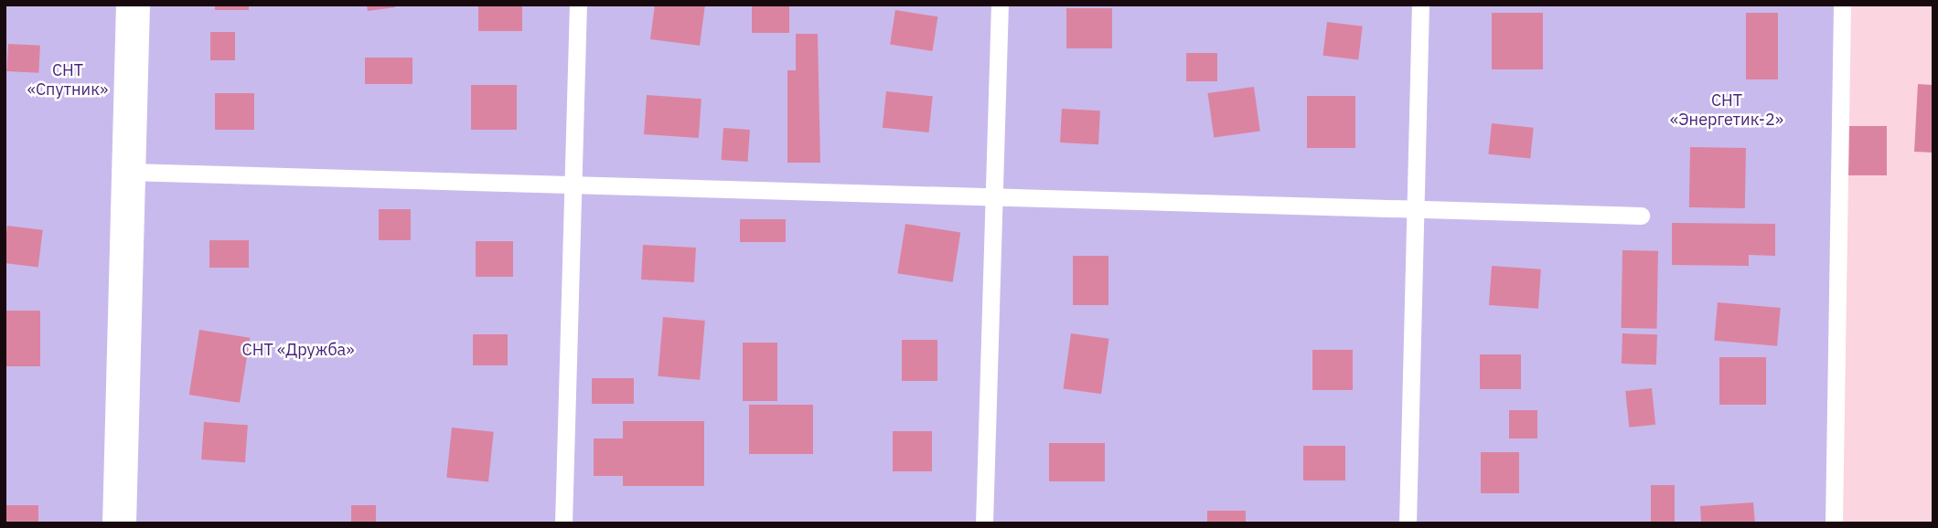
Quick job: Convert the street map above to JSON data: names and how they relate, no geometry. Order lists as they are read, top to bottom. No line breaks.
{"parks":["СНТ «Спутник»","СНТ «Энергетик-2»","СНТ «Дружба»"]}
